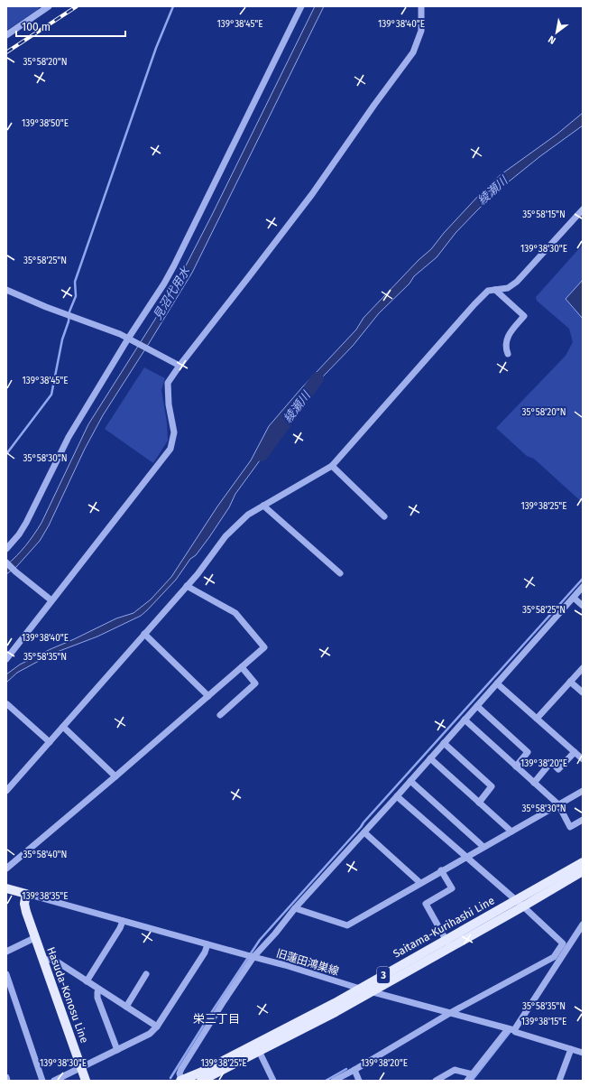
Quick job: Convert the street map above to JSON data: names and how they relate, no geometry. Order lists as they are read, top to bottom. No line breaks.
{"streets":{"main road":["Saitama-Kurihashi Line","3","Hasuda-Konosu Line"],"street":["旧蓮田鴻巣線"]},"crossings":[["Saitama-Kurihashi Line","旧蓮田鴻巣線"],["旧蓮田鴻巣線","Hasuda-Konosu Line"]],"districts":["栄三丁目"],"water":["綾瀬川","見沼代用水"],"scale_bar":"100 m","north":"bottom left","coordinates":["139°38'45\"E","139°38'40\"E","35°58'20\"N","139°38'50\"E","35°58'15\"N","139°38'30\"E","35°58'25\"N","35°58'30\"N","139°38'25\"E","35°58'35\"N","139°38'20\"E","35°58'40\"N","139°38'35\"E","139°38'15\"E"]}
